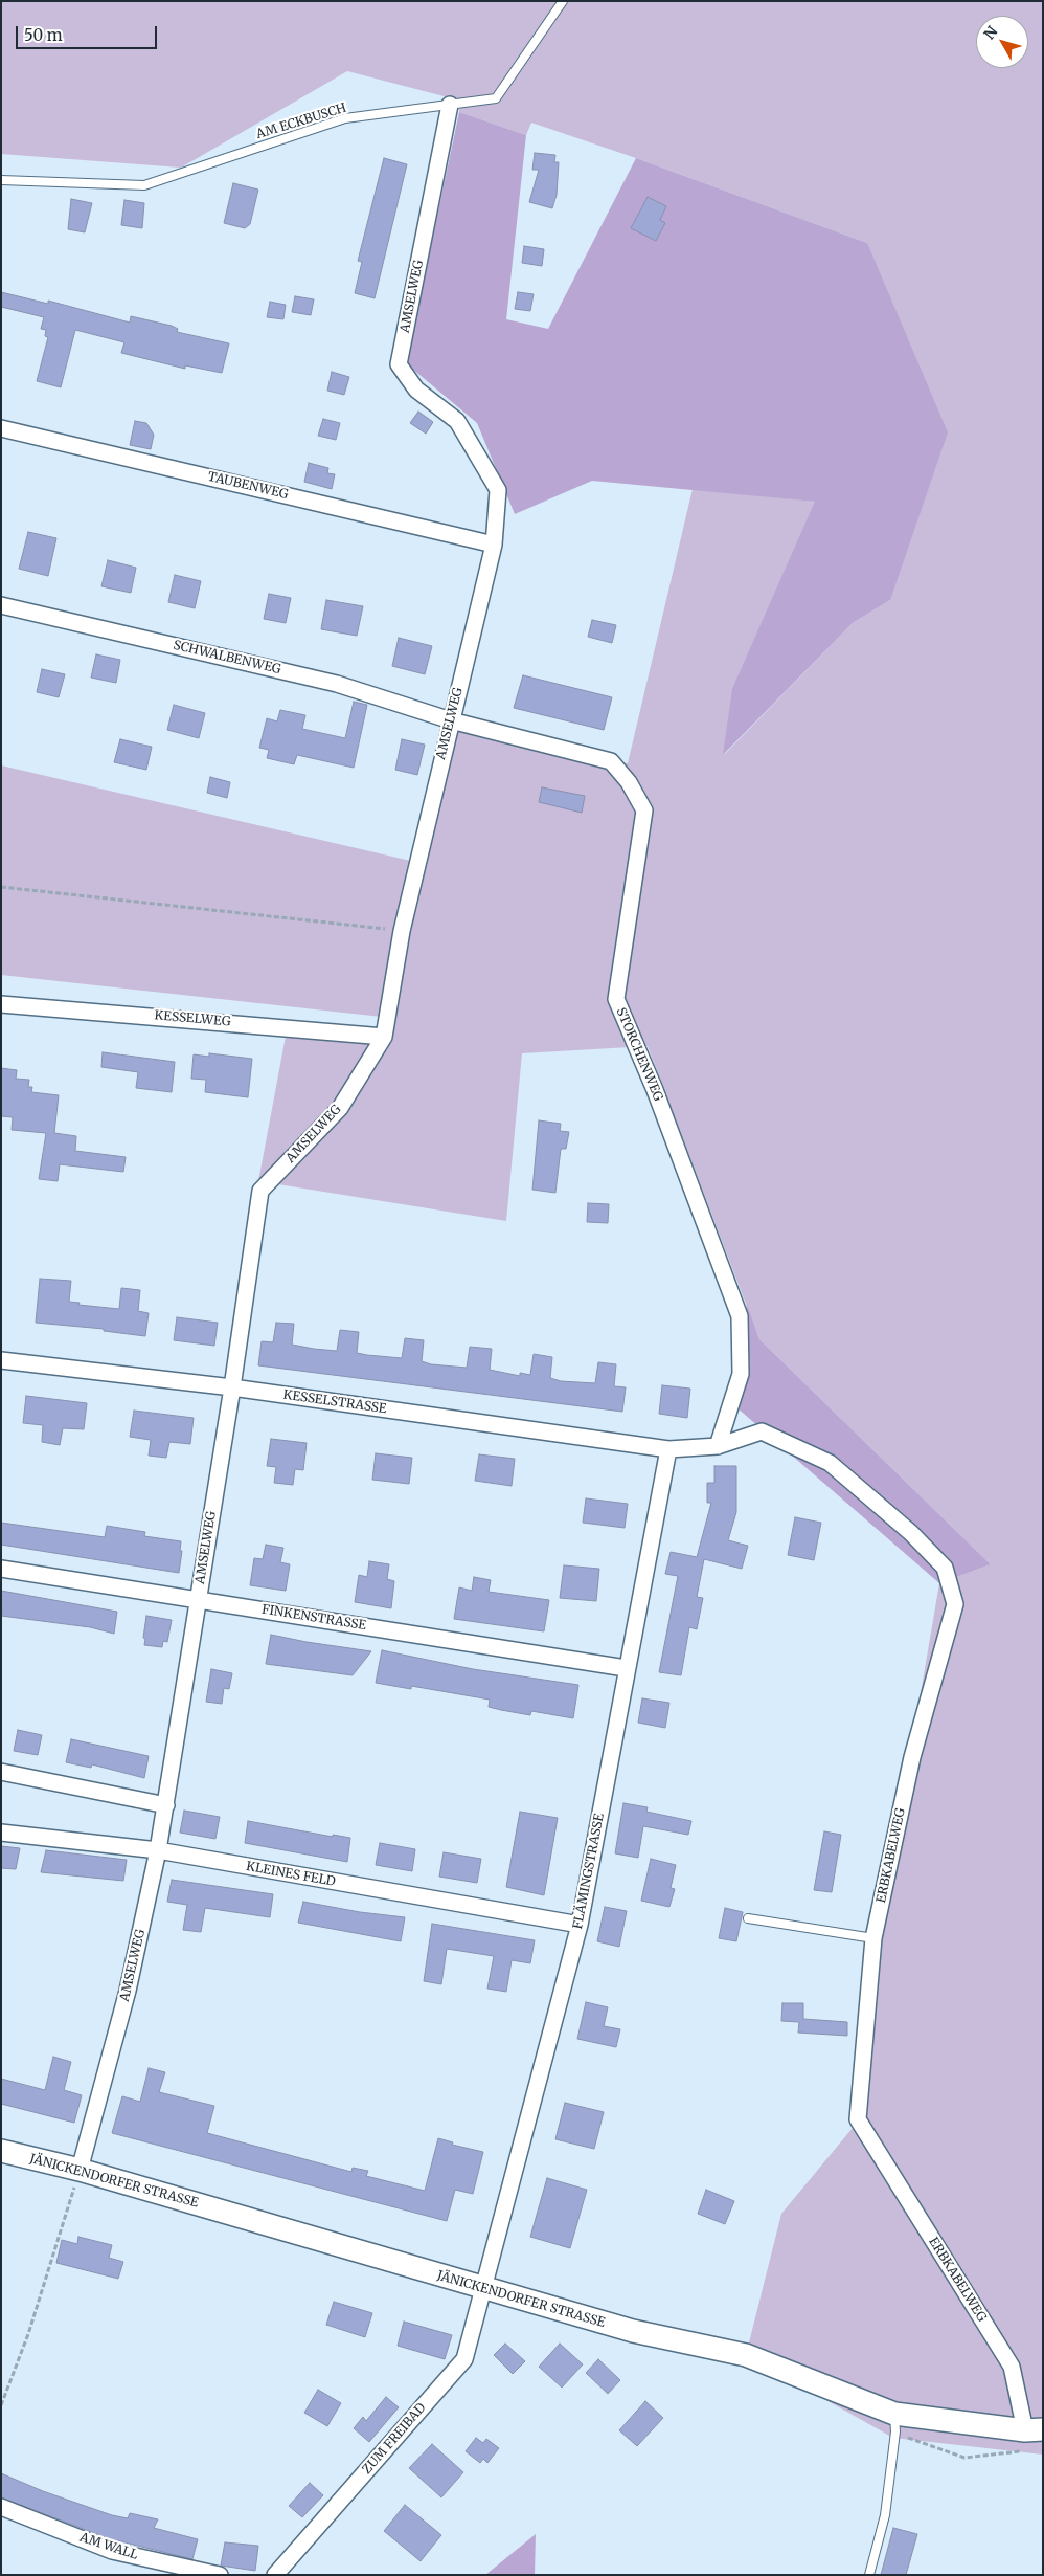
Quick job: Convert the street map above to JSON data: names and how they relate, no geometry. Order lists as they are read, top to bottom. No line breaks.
{"streets":{"main road":["JÄNICKENDORFER STRASSE"],"street":["AMSELWEG","TAUBENWEG","SCHWALBENWEG","KESSELWEG","STORCHENWEG","KESSELSTRASSE","FINKENSTRASSE","ERBKABELWEG","FLÄMINGSTRASSE","KLEINES FELD","ZUM FREIBAD","AM WALL"],"lane":["AM ECKBUSCH"]},"crossings":[["AM ECKBUSCH","AMSELWEG"],["AMSELWEG","TAUBENWEG"],["AMSELWEG","SCHWALBENWEG"],["AMSELWEG","KESSELWEG"],["AMSELWEG","STORCHENWEG"],["AMSELWEG","KESSELSTRASSE"],["AMSELWEG","FINKENSTRASSE"],["AMSELWEG","KLEINES FELD"],["AMSELWEG","JÄNICKENDORFER STRASSE"],["SCHWALBENWEG","STORCHENWEG"],["STORCHENWEG","ERBKABELWEG"],["KESSELSTRASSE","ERBKABELWEG"],["KESSELSTRASSE","FLÄMINGSTRASSE"],["FINKENSTRASSE","FLÄMINGSTRASSE"],["ERBKABELWEG","FLÄMINGSTRASSE"],["ERBKABELWEG","JÄNICKENDORFER STRASSE"],["FLÄMINGSTRASSE","KLEINES FELD"],["FLÄMINGSTRASSE","JÄNICKENDORFER STRASSE"],["FLÄMINGSTRASSE","ZUM FREIBAD"],["JÄNICKENDORFER STRASSE","ZUM FREIBAD"]],"scale_bar":"50 m","north":"top left"}
